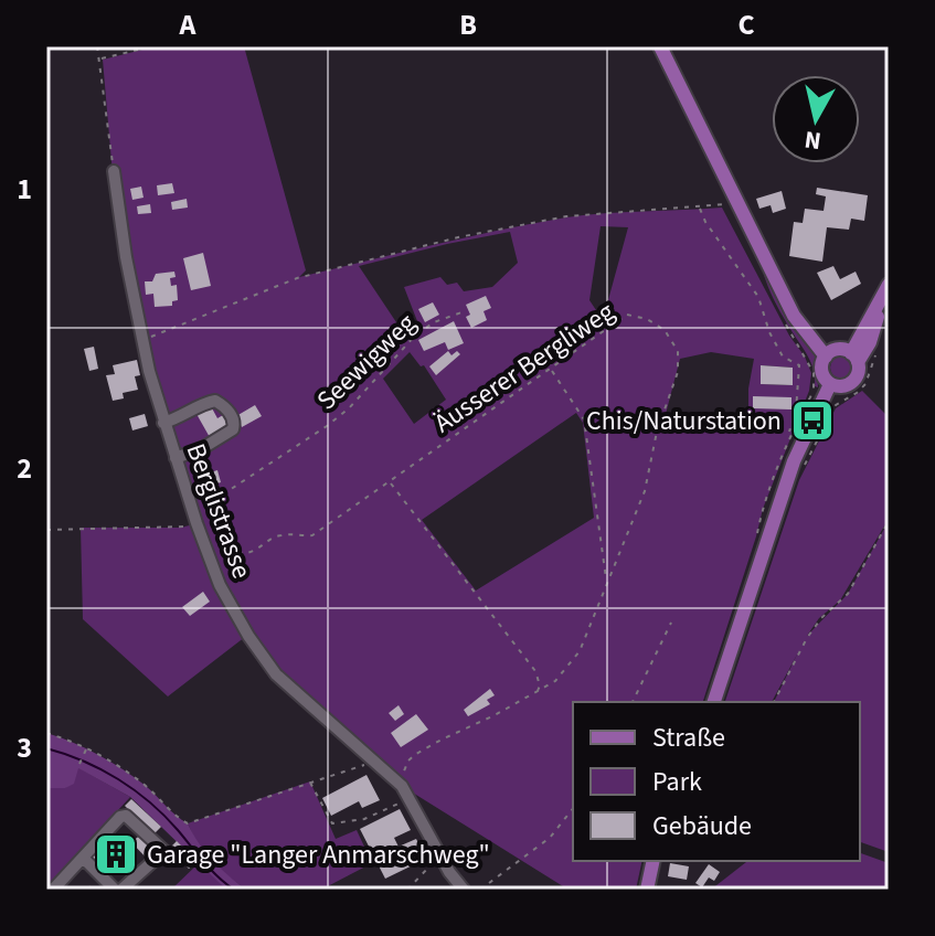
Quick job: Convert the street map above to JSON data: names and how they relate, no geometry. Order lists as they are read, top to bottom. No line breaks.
{"streets":{"street":["Berglistrasse"],"path":["Seewigweg","Äusserer Bergliweg"]},"crossings":[["Seewigweg","Äusserer Bergliweg"],["Äusserer Bergliweg","Berglistrasse"]],"places":{"bus stop":["Chis/Naturstation"],"building":["Garage \"Langer Anmarschweg\""]},"legend":["Straße","Park","Gebäude"],"north":"bottom","grid":{"columns":["A","B","C"],"rows":["1","2","3"]}}
